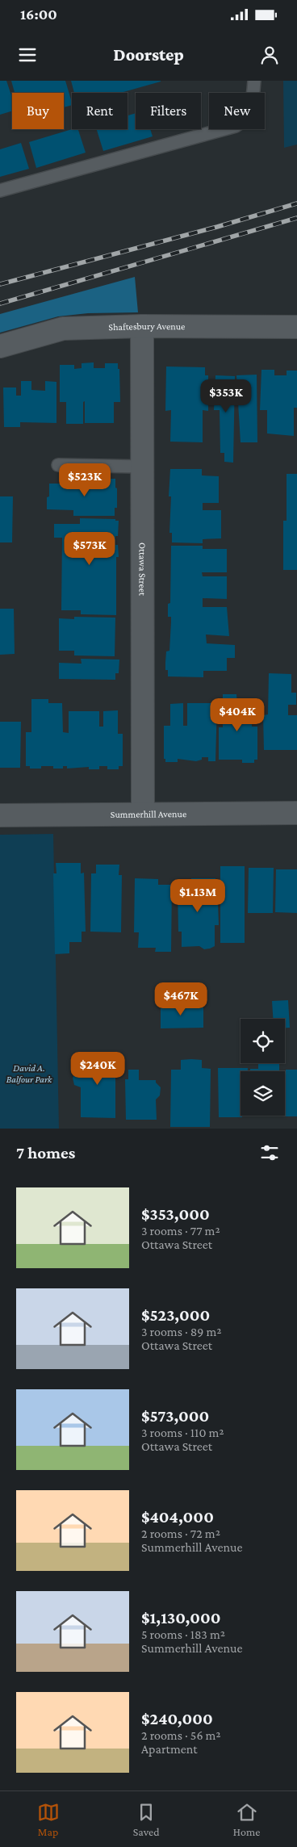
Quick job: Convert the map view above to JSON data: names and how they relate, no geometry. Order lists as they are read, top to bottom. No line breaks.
{"streets":{"street":["Shaftesbury Avenue","Ottawa Street","Summerhill Avenue"]},"crossings":[["Shaftesbury Avenue","Ottawa Street"],["Ottawa Street","Summerhill Avenue"]],"parks":["David A. Balfour Park"],"page":{"status":"16:00","header":"Doorstep","chip":["Buy","Rent","Filters","New"],"price":["$353K","$523K","$573K","$404K","$1.13M","$467K","$240K"],"heading":"7 homes","list":[{"name":"$353,000","note":"3 rooms · 77 m² · Ottawa Street"},{"name":"$523,000","note":"3 rooms · 89 m² · Ottawa Street"},{"name":"$573,000","note":"3 rooms · 110 m² · Ottawa Street"},{"name":"$404,000","note":"2 rooms · 72 m² · Summerhill Avenue"},{"name":"$1,130,000","note":"5 rooms · 183 m² · Summerhill Avenue"},{"name":"$240,000","note":"2 rooms · 56 m² · Apartment"}],"tabs":["Map","Saved","Home"]}}
